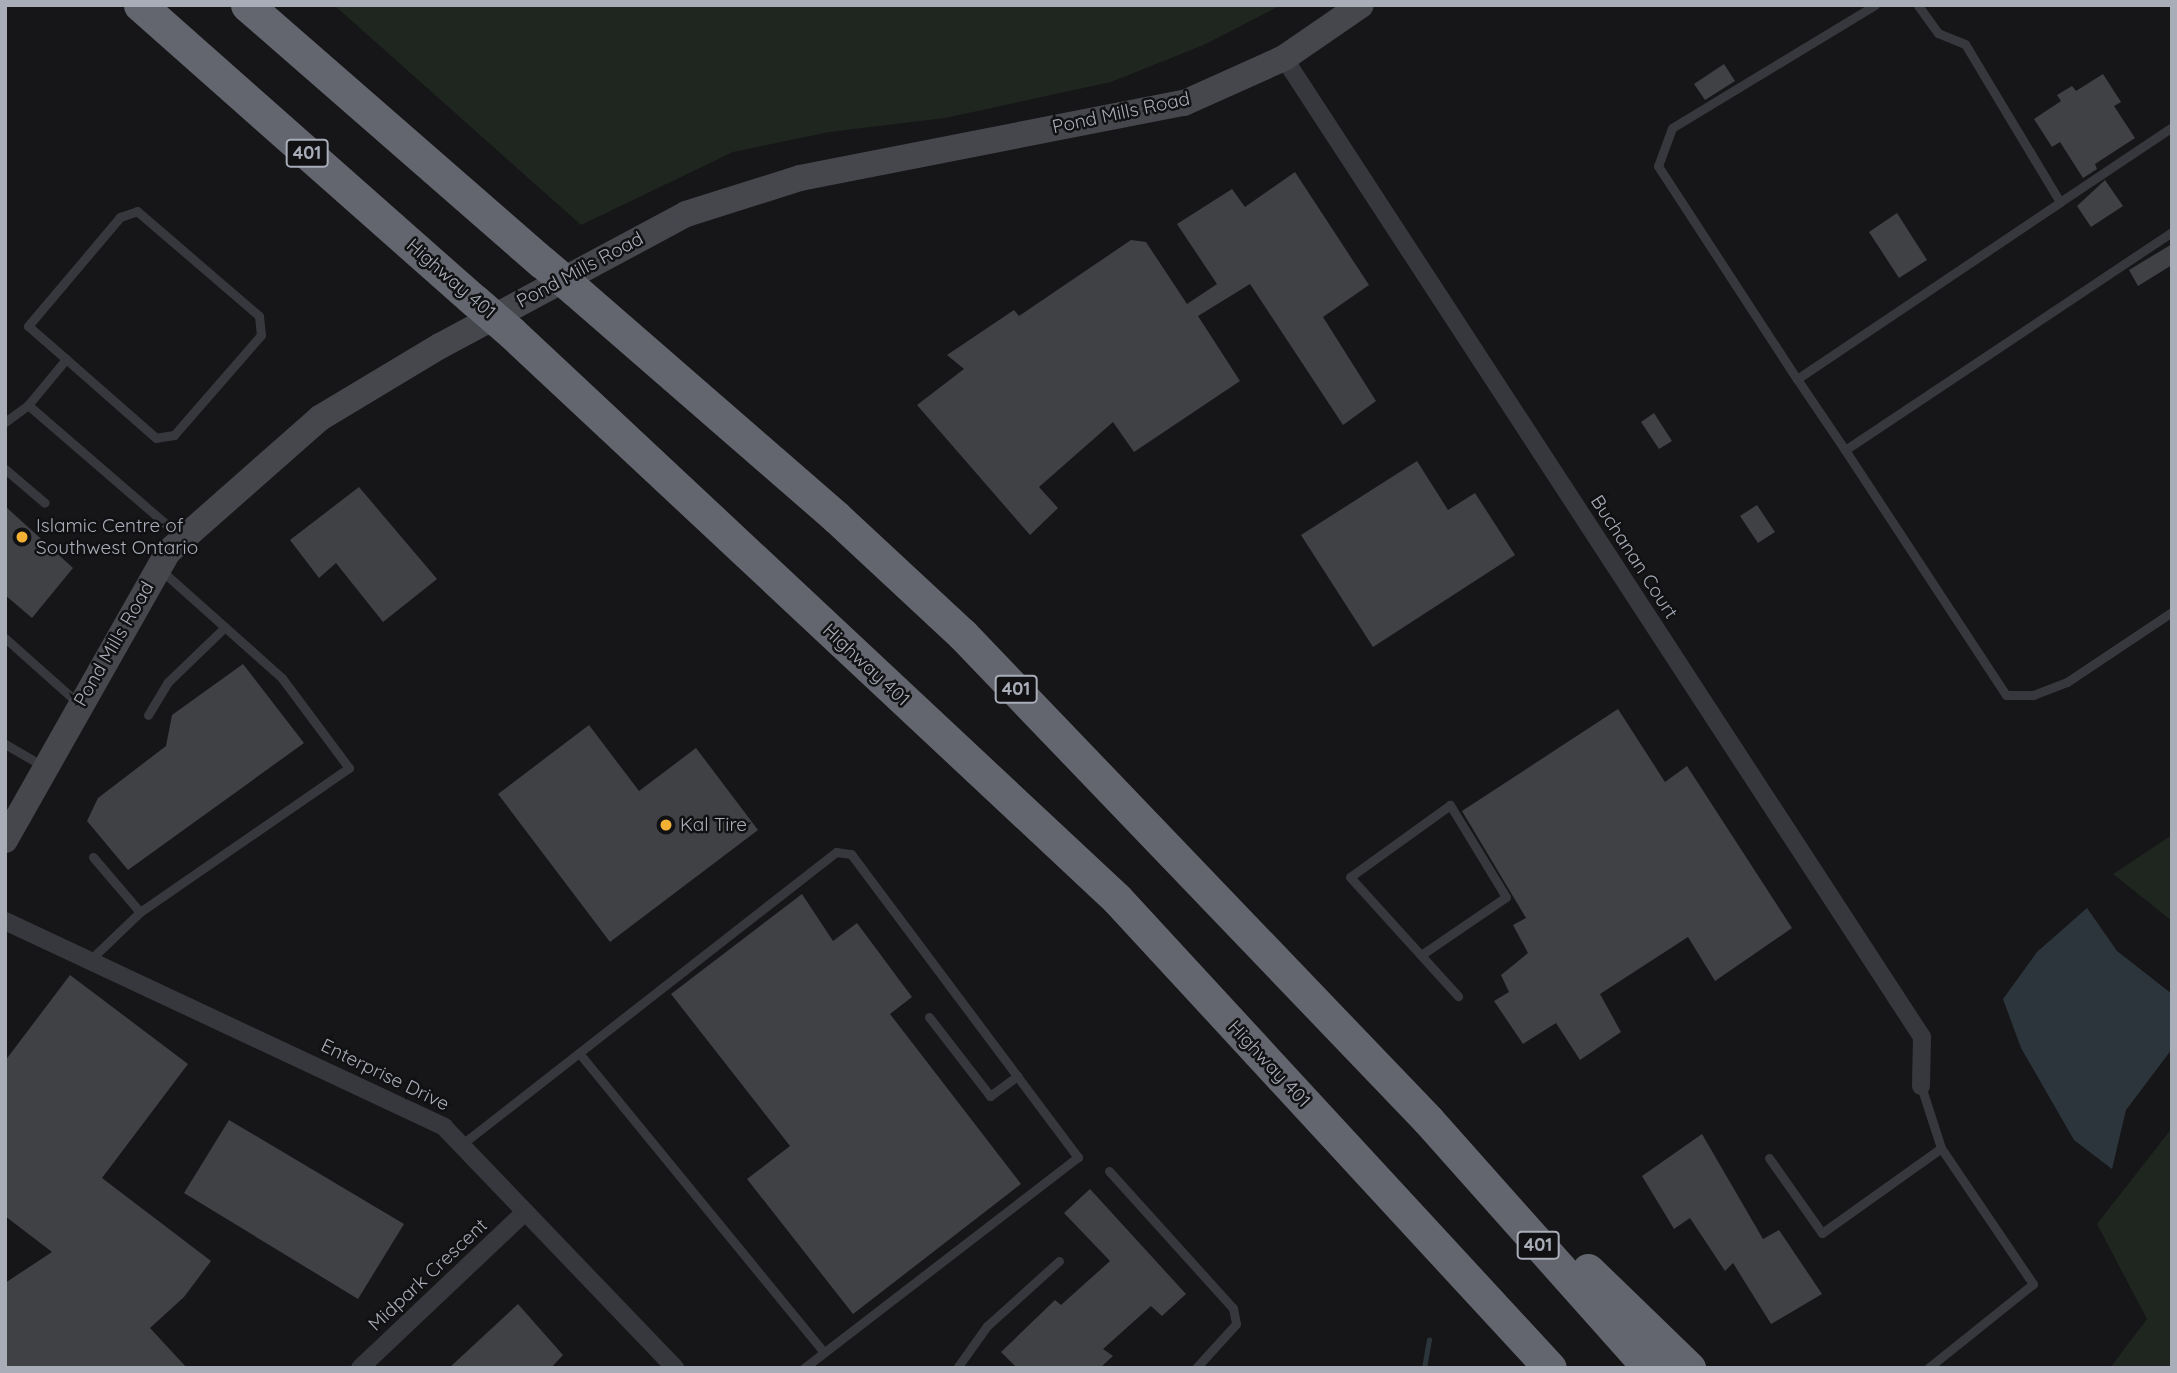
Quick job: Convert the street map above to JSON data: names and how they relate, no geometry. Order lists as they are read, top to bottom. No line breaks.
{"streets":{"highway":["401","Highway 401"],"main road":["Pond Mills Road"],"street":["Buchanan Court","Enterprise Drive","Midpark Crescent"]},"crossings":[["Pond Mills Road","Buchanan Court"],["Enterprise Drive","Midpark Crescent"]],"places":["Islamic Centre of Southwest Ontario","Kal Tire"]}
